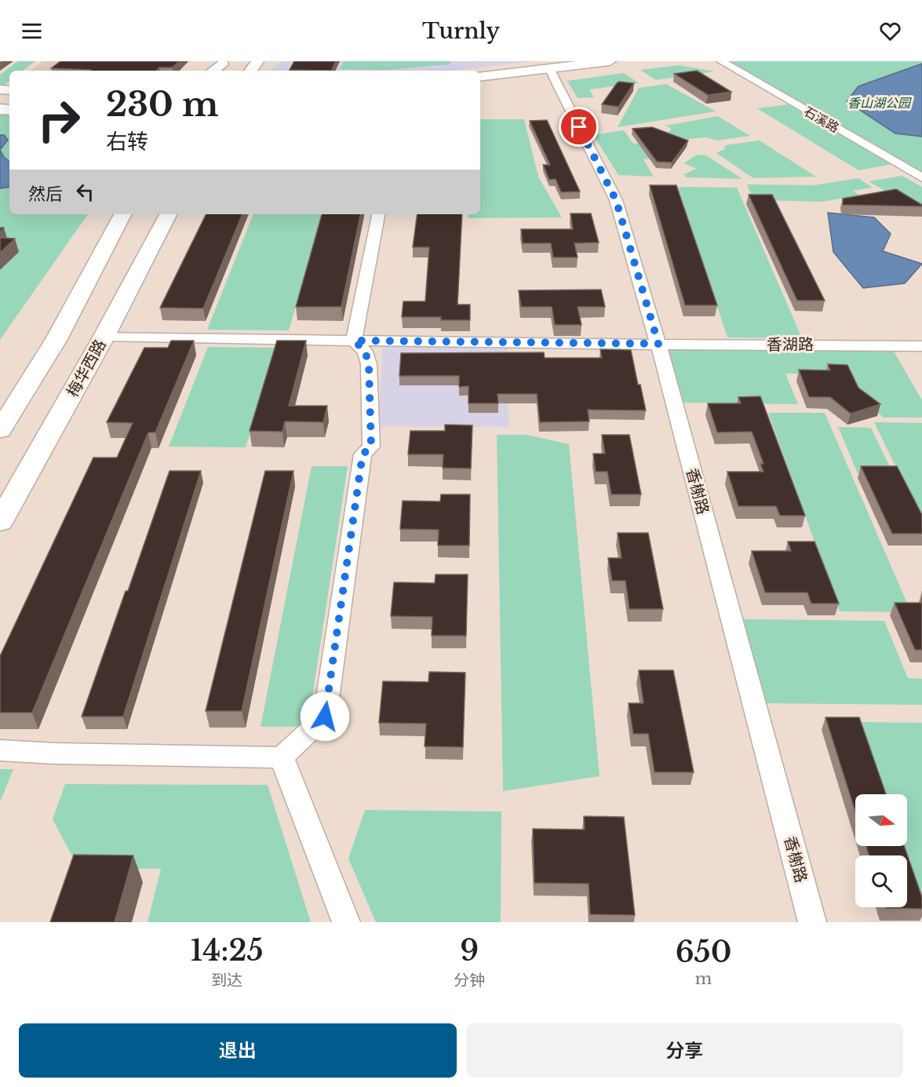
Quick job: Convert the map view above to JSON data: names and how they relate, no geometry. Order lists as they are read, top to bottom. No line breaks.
{"streets":{"main road":["梅华西路"],"street":["石溪路","香湖路","香榭路"]},"crossings":[["香湖路","梅华西路"],["香湖路","香榭路"]],"parks":["香山湖公园"],"north":"right","page":{"header":"Turnly","turn":["230 m","右转"],"then":"然后","eta":["14:25","到达","9","分钟","650","m"],"buttons":["退出","分享"]}}
